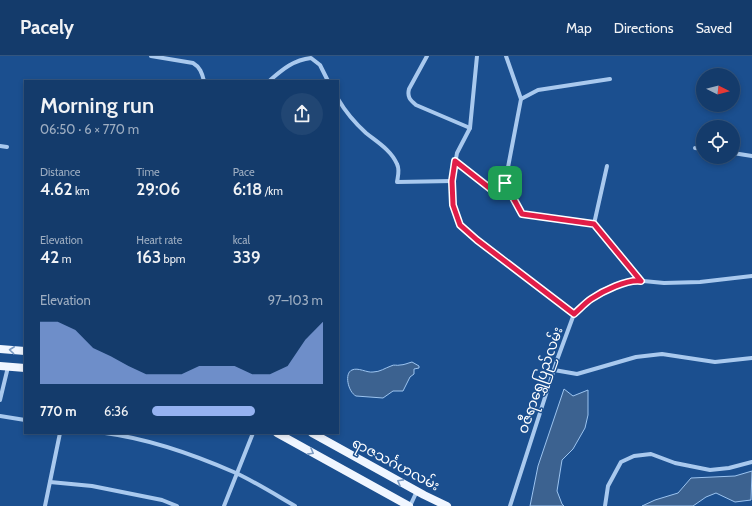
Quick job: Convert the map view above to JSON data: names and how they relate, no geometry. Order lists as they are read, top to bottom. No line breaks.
{"streets":{"main road":["ရာဇသင်္ဂဟလမ်း"],"street":["ဝဇီရာရွှေပြည်လမ်း"]},"north":"right","page":{"header":"Pacely","nav":["Map","Directions","Saved"],"heading":["Morning run","06:50 · 6 × 770 m"],"stats":[["Distance","4.62 km"],["Time","29:06"],["Pace","6:18 /km"],["Elevation","42 m"],["Heart rate","163 bpm"],["kcal","339"]],"chart":["Elevation","97–103 m"],"list":[{"name":"770 m","note":"6:36"}]}}
